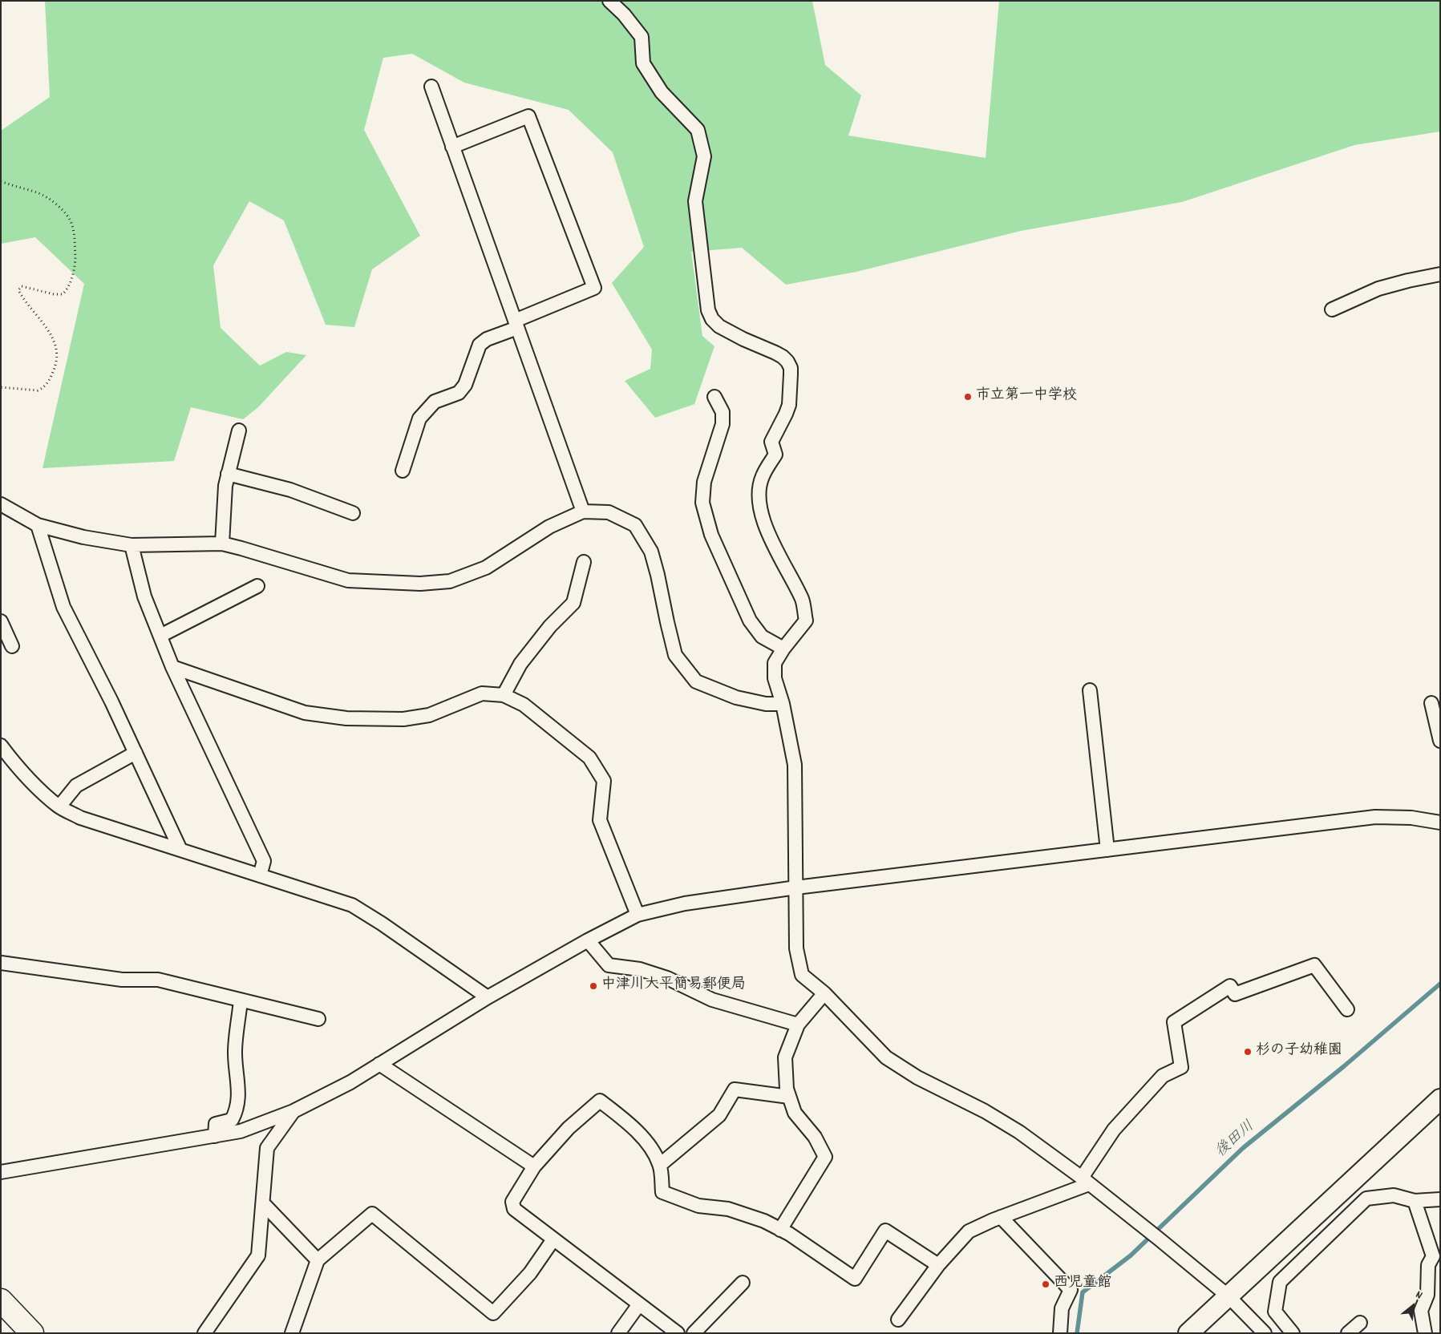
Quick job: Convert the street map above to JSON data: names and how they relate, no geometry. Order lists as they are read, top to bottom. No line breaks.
{"water":["後田川"],"places":["市立第一中学校","中津川大平簡易郵便局","杉の子幼稚園","西児童館"],"north":"top right"}
